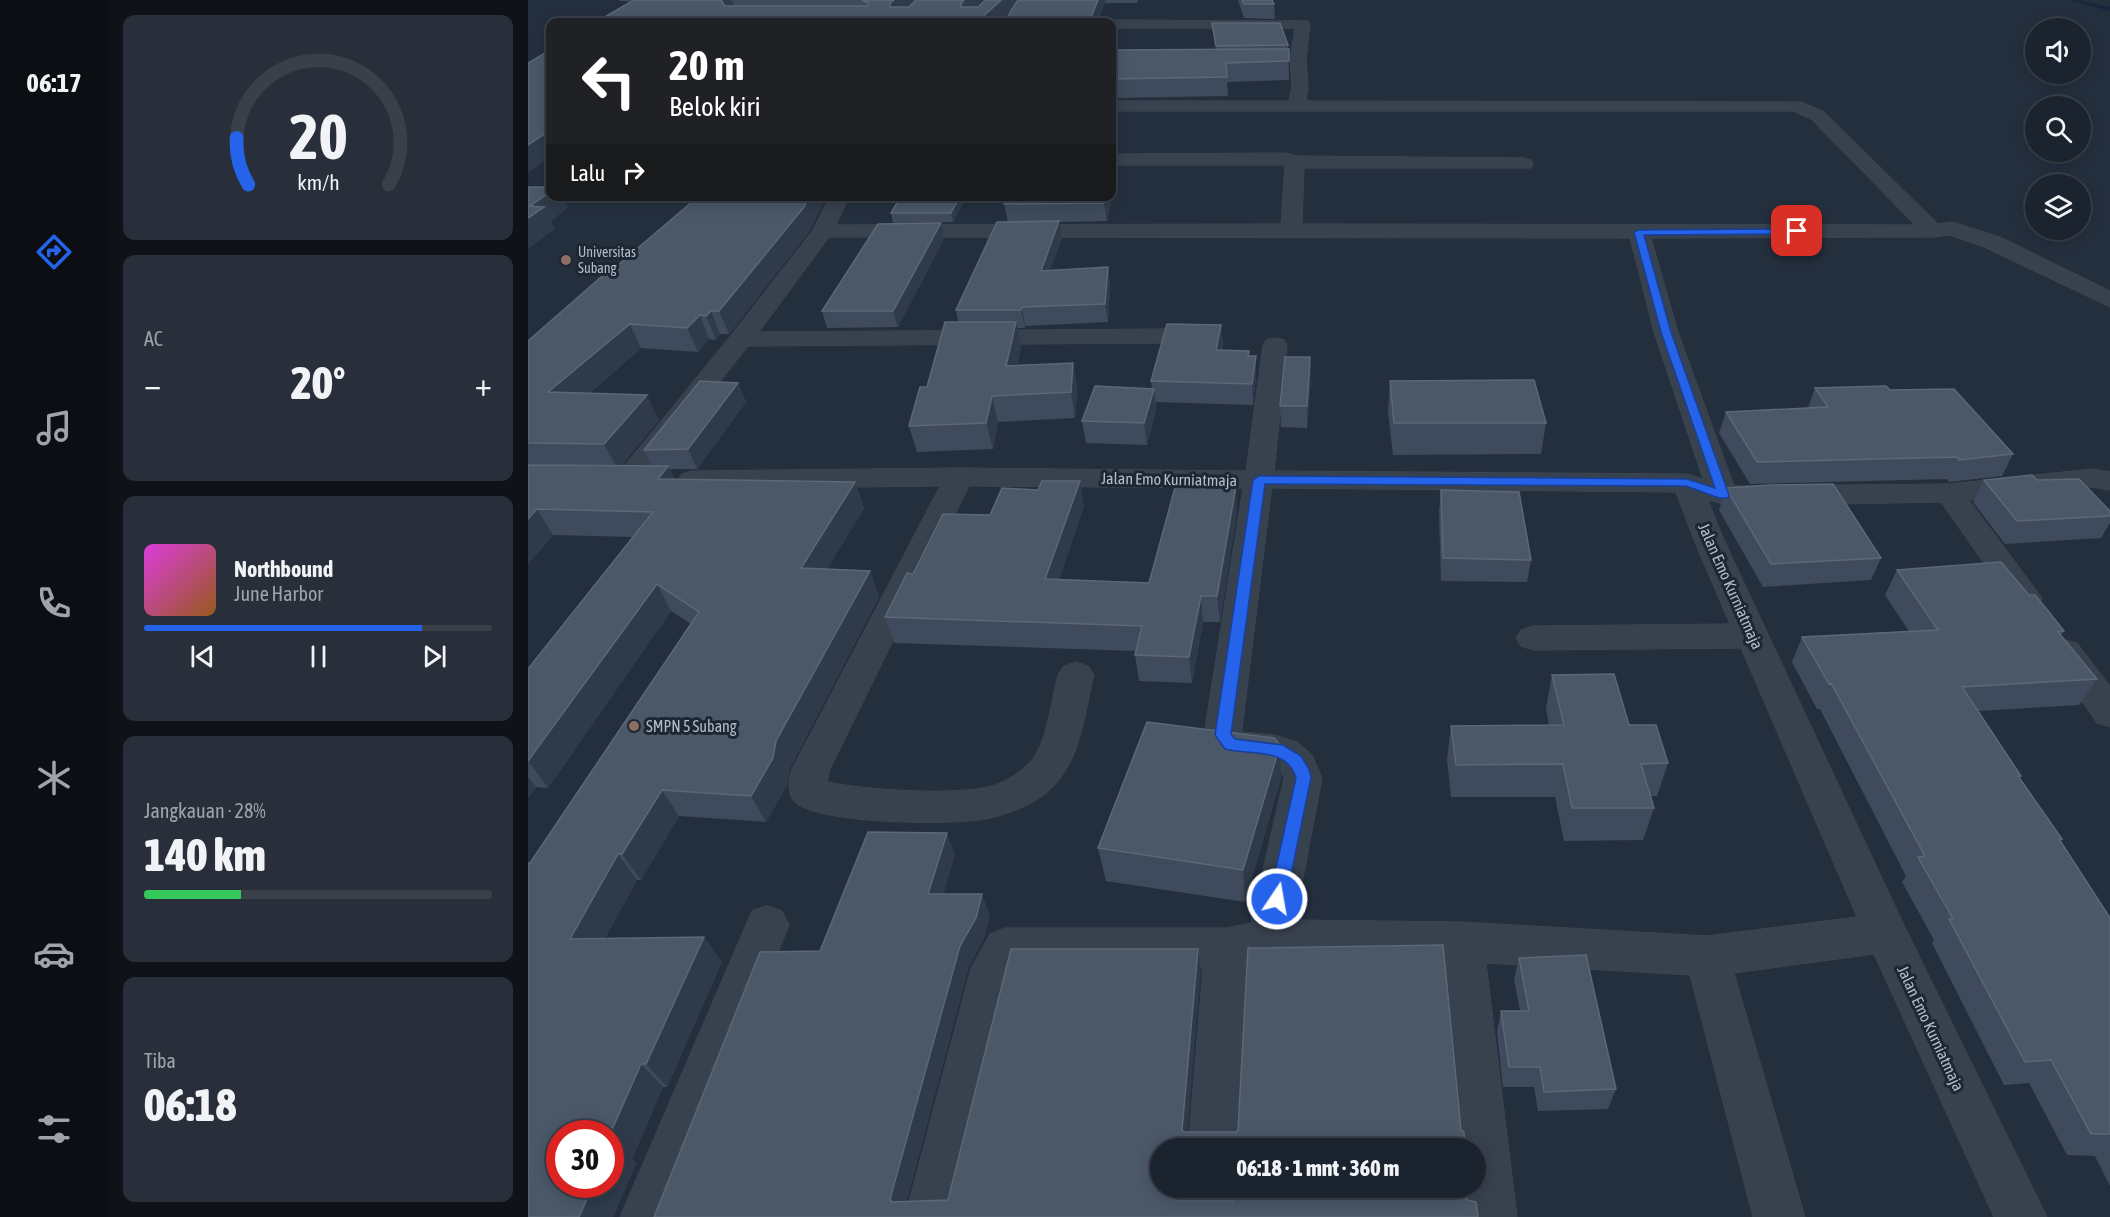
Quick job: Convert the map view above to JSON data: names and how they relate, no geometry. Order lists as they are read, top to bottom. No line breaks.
{"streets":{"street":["Jalan Emo Kurniatmaja"]},"places":["Universitas Subang","SMPN 5 Subang"],"page":{"tabs":"06:17","turn":["20 m","Belok kiri"],"then":"Lalu","tile":["AC",["Jangkauan · 28%","140 km"],["Tiba","06:18"]],"heat":["−","20°","+"],"song":["Northbound","June Harbor"],"limit":"30","trip":"06:18 · 1 mnt · 360 m","gauge":["20","km/h"]}}
